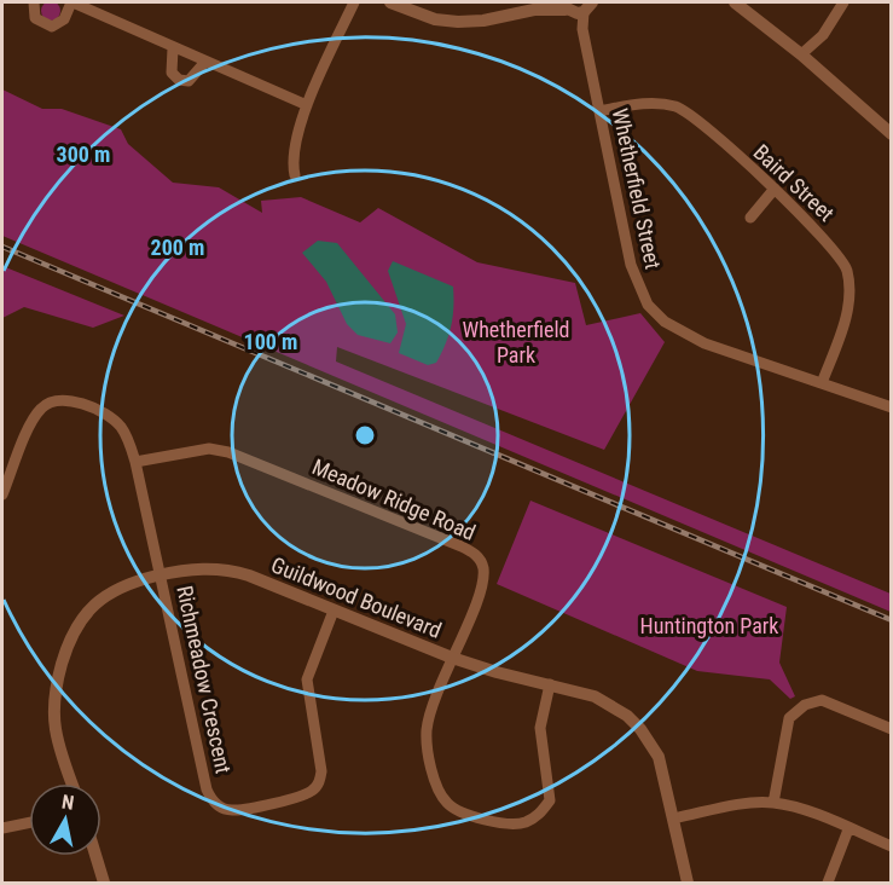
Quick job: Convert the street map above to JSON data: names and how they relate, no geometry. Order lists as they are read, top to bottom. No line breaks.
{"streets":{"street":["Baird Street","Whetherfield Street","Meadow Ridge Road","Guildwood Boulevard","Richmeadow Crescent"]},"crossings":[["Baird Street","Whetherfield Street"],["Meadow Ridge Road","Guildwood Boulevard"],["Guildwood Boulevard","Richmeadow Crescent"]],"parks":["Whetherfield Park","Huntington Park"],"north":"top","rings":["300 m","200 m","100 m"]}
